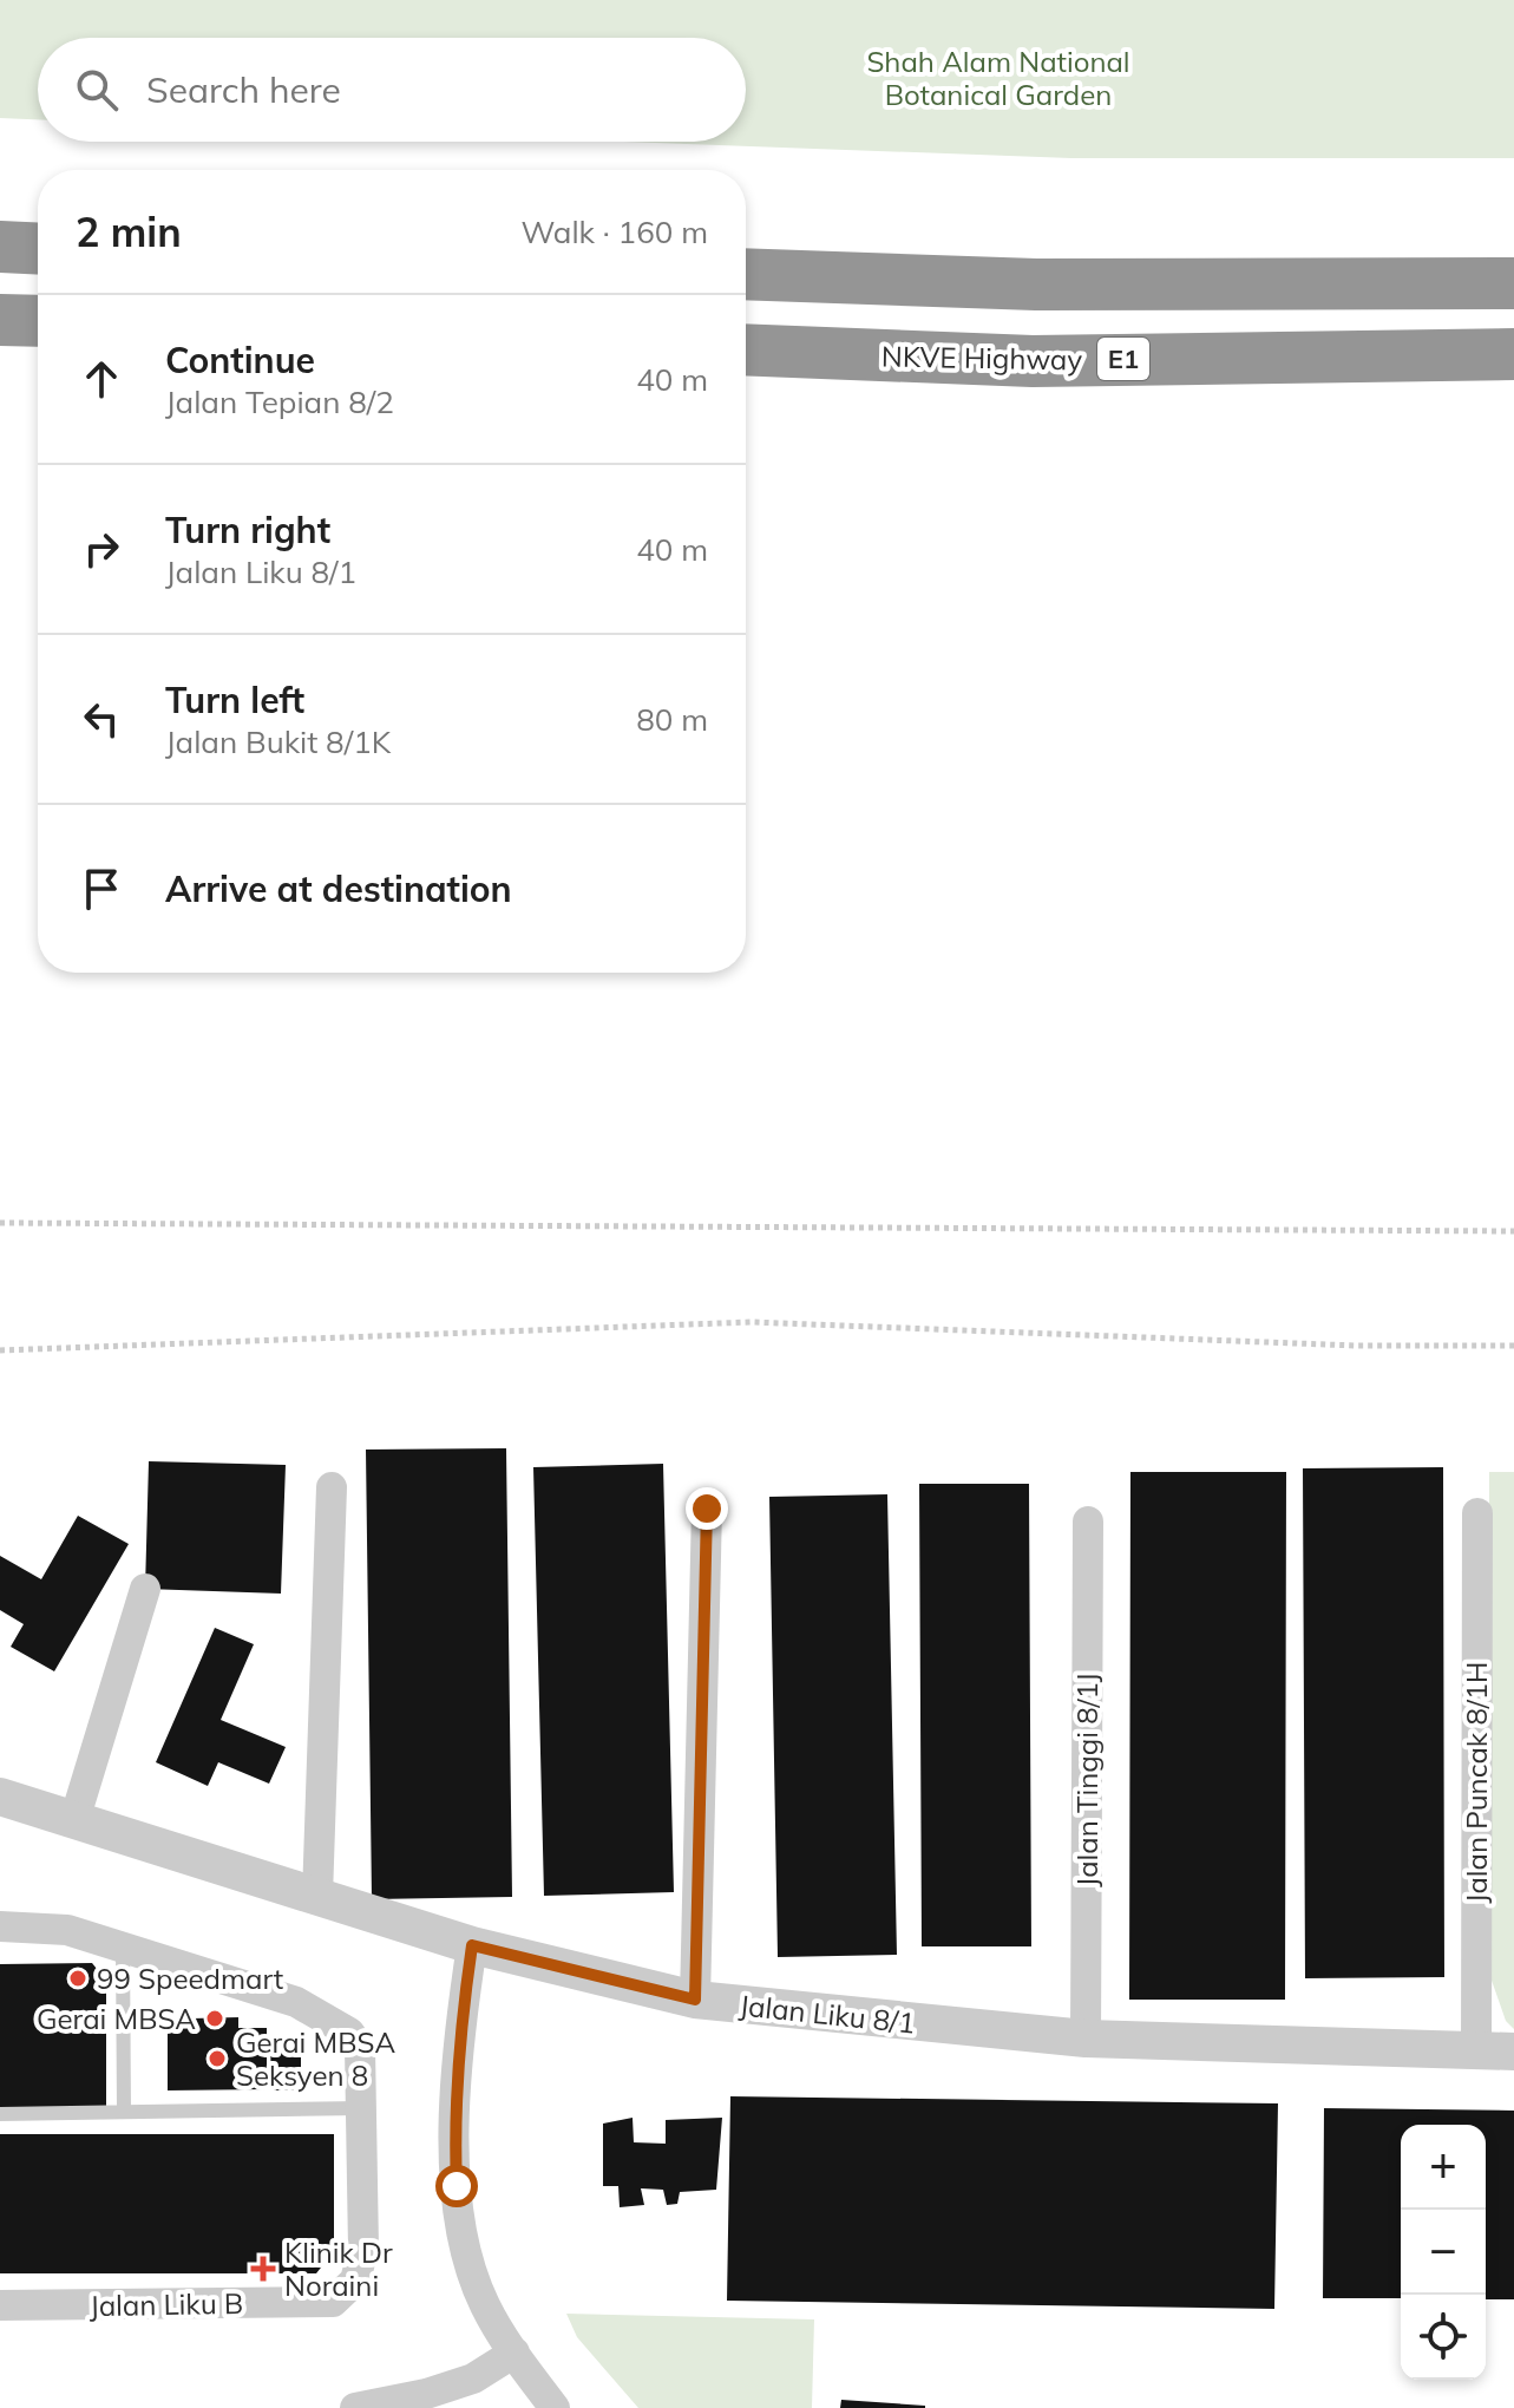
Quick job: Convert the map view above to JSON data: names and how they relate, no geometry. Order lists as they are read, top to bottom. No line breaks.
{"streets":{"highway":["NKVE Highway","E1"],"street":["Jalan Tinggi 8/1J","Jalan Puncak 8/1H","Jalan Liku 8/1","Jalan Liku B"]},"crossings":[["Jalan Tinggi 8/1J","Jalan Liku 8/1"],["Jalan Puncak 8/1H","Jalan Liku 8/1"]],"parks":["Shah Alam National Botanical Garden"],"places":{"other":["99 Speedmart","Gerai MBSA","Gerai MBSA Seksyen 8"],"health":["Klinik Dr Noraini"]},"page":{"search":"Search here","heading":["2 min","Walk · 160 m"],"list":[["Continue","Jalan Tepian 8/2","40 m"],["Turn right","Jalan Liku 8/1","40 m"],["Turn left","Jalan Bukit 8/1K","80 m"],"Arrive at destination"],"map_buttons":["+","−"]}}
